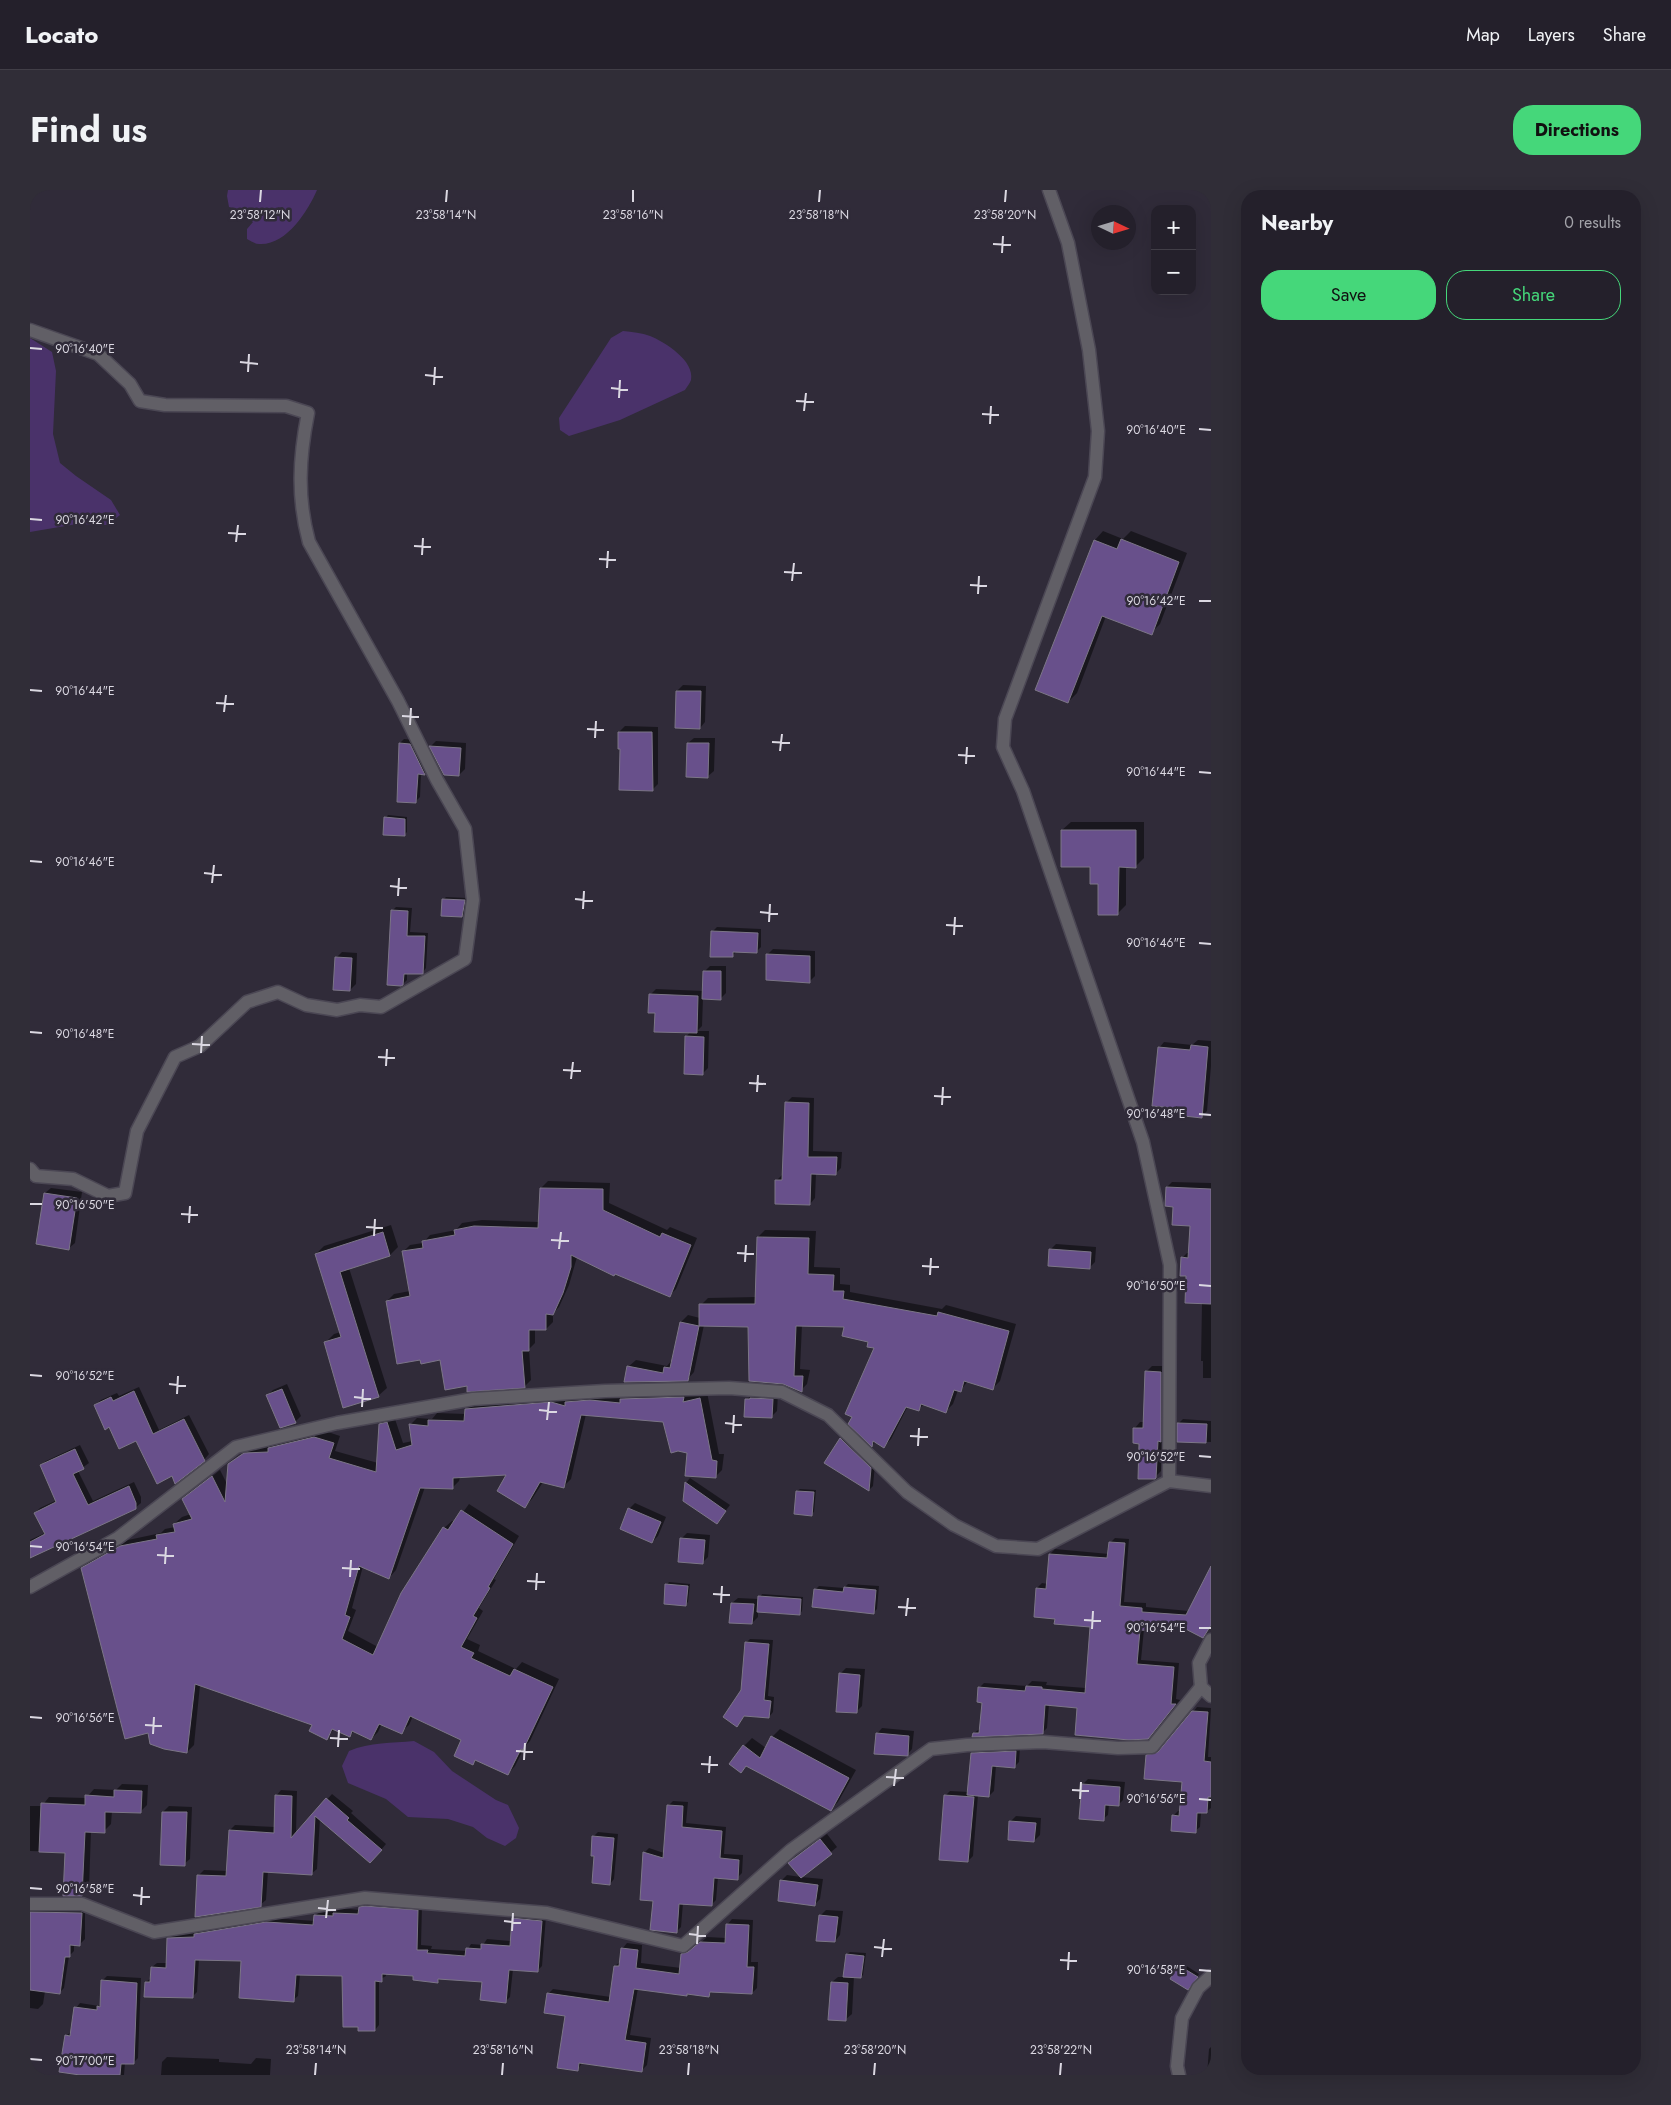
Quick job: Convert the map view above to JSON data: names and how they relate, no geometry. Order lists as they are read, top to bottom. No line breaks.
{"north":"right","page":{"header":"Locato","nav":["Map","Layers","Share"],"title":"Find us","buttons":["Directions",["Save","Share"]],"heading":["Nearby","0 results"],"map_buttons":["+","−"]},"coordinates":["23°58'12\"N","23°58'14\"N","23°58'16\"N","23°58'18\"N","23°58'20\"N","90°16'40\"E","90°16'42\"E","90°16'44\"E","90°16'46\"E","90°16'48\"E","90°16'50\"E","90°16'52\"E","90°16'54\"E","90°16'56\"E","90°16'58\"E","23°58'22\"N","90°17'00\"E"]}
